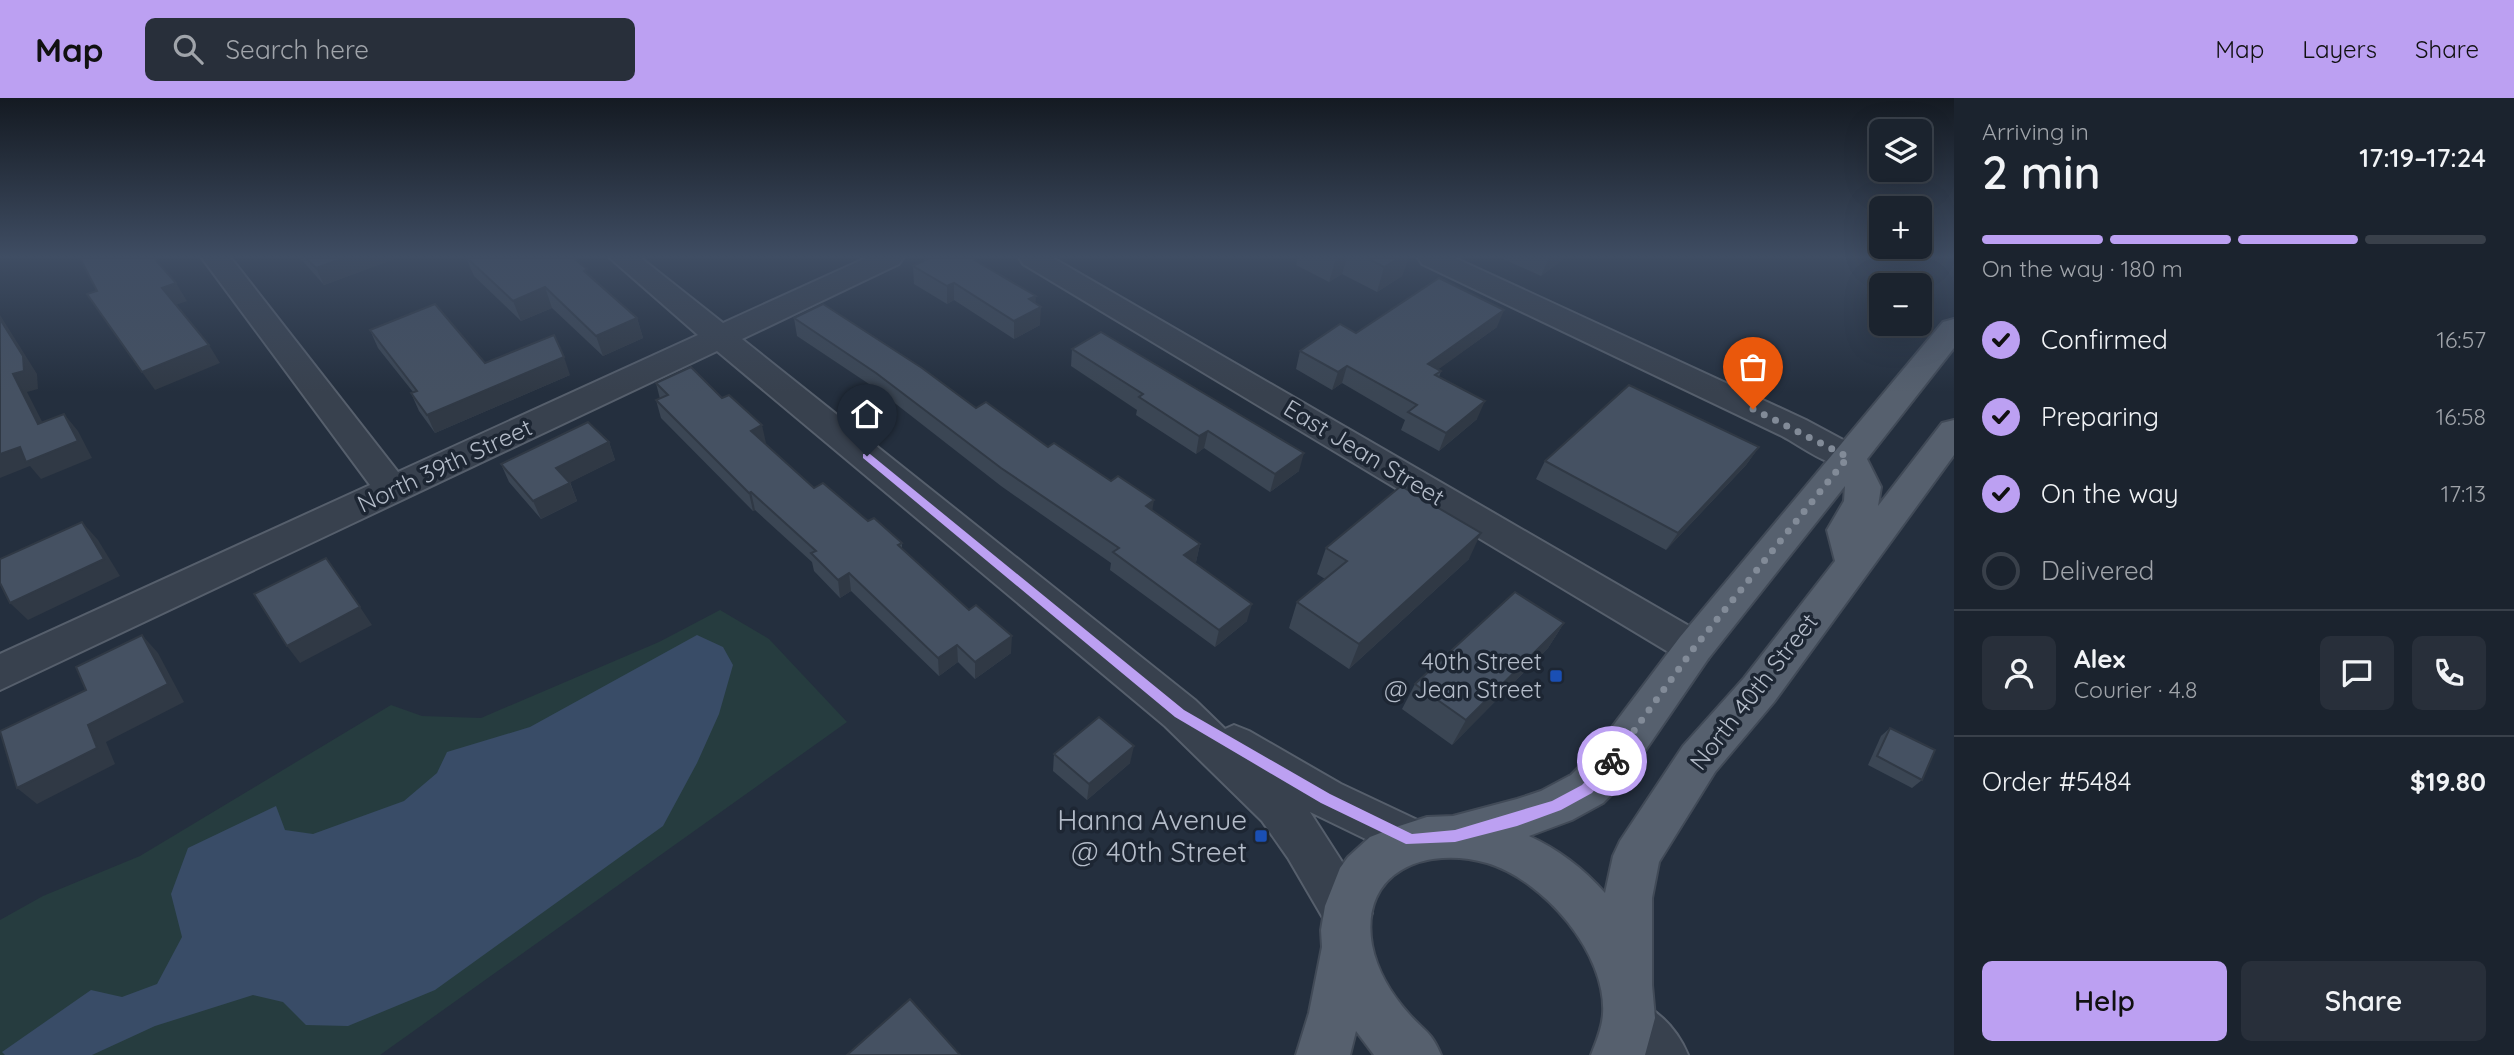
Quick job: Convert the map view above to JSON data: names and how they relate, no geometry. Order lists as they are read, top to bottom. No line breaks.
{"streets":{"main road":["North 40th Street"],"street":["East Jean Street","North 39th Street"]},"places":{"transit":["40th Street @ Jean Street","Hanna Avenue @ 40th Street"]},"page":{"header":"Map","search":"Search here","nav":["Map","Layers","Share"],"heading":["2 min","Arriving in","17:19–17:24"],"panel":["Alex","Courier · 4.8","Order #5484","$19.80"],"map_buttons":["+","−"],"bar":"On the way · 180 m","list":[["Confirmed","16:57"],["Preparing","16:58"],["On the way","17:13"],"Delivered"],"buttons":["Help","Share"]}}
